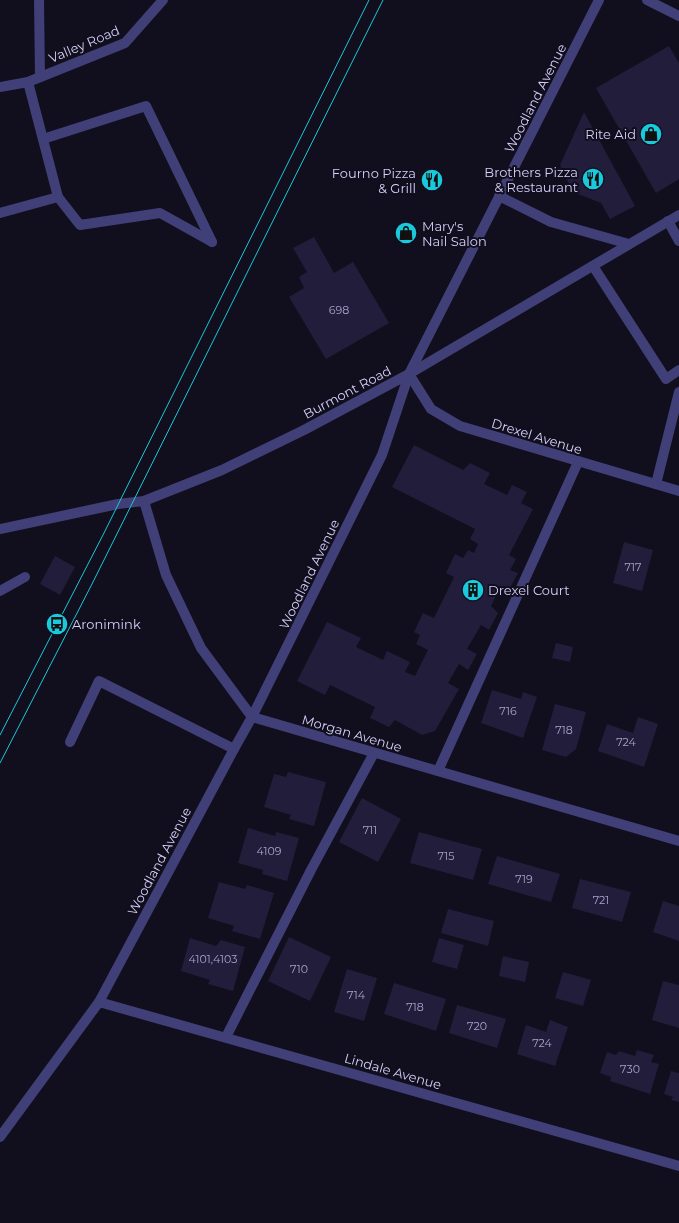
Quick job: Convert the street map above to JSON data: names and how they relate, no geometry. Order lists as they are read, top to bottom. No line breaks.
{"streets":{"street":["Valley Road","Woodland Avenue","Burmont Road","Drexel Avenue","Morgan Avenue","Lindale Avenue"]},"crossings":[["Woodland Avenue","Burmont Road"],["Woodland Avenue","Drexel Avenue"],["Woodland Avenue","Morgan Avenue"],["Woodland Avenue","Lindale Avenue"],["Burmont Road","Drexel Avenue"]],"places":{"shop":["Rite Aid","Mary's Nail Salon"],"restaurant":["Brothers Pizza & Restaurant","Fourno Pizza & Grill"],"building":["Drexel Court"],"bus stop":["Aronimink"]},"house_numbers":["698","717","716","718","724","711","4109","715","719","721","4101,4103","710","714","718","720","724","730"]}
